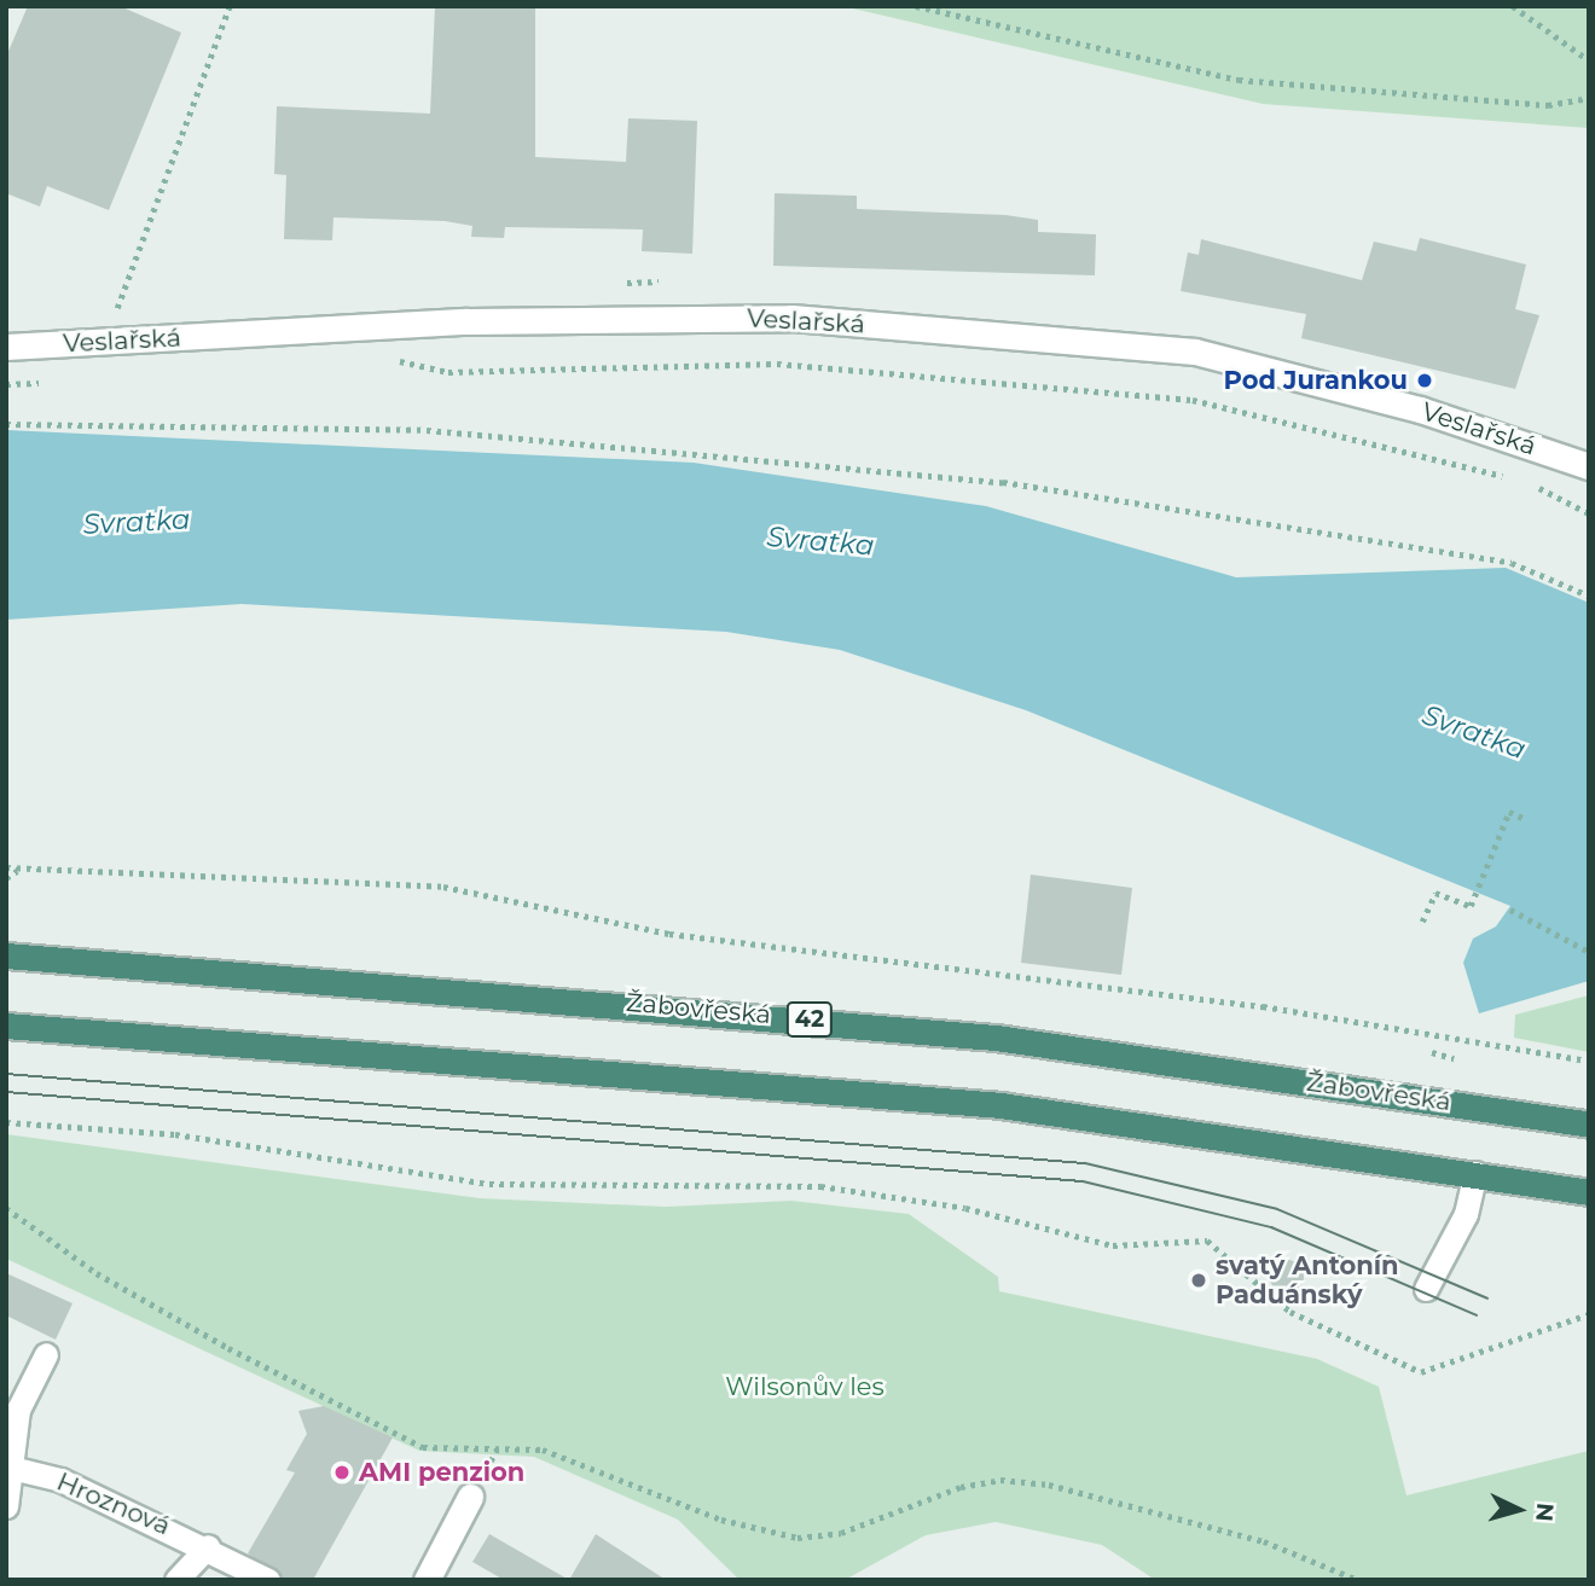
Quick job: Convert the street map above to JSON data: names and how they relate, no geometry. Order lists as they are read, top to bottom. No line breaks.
{"streets":{"highway":["Žabovřeská","42"],"street":["Veslařská"],"lane":["Hroznová"]},"water":["Svratka"],"parks":["Wilsonův les"],"places":["Pod Jurankou","svatý Antonín Paduánský","AMI penzion"],"north":"right"}
